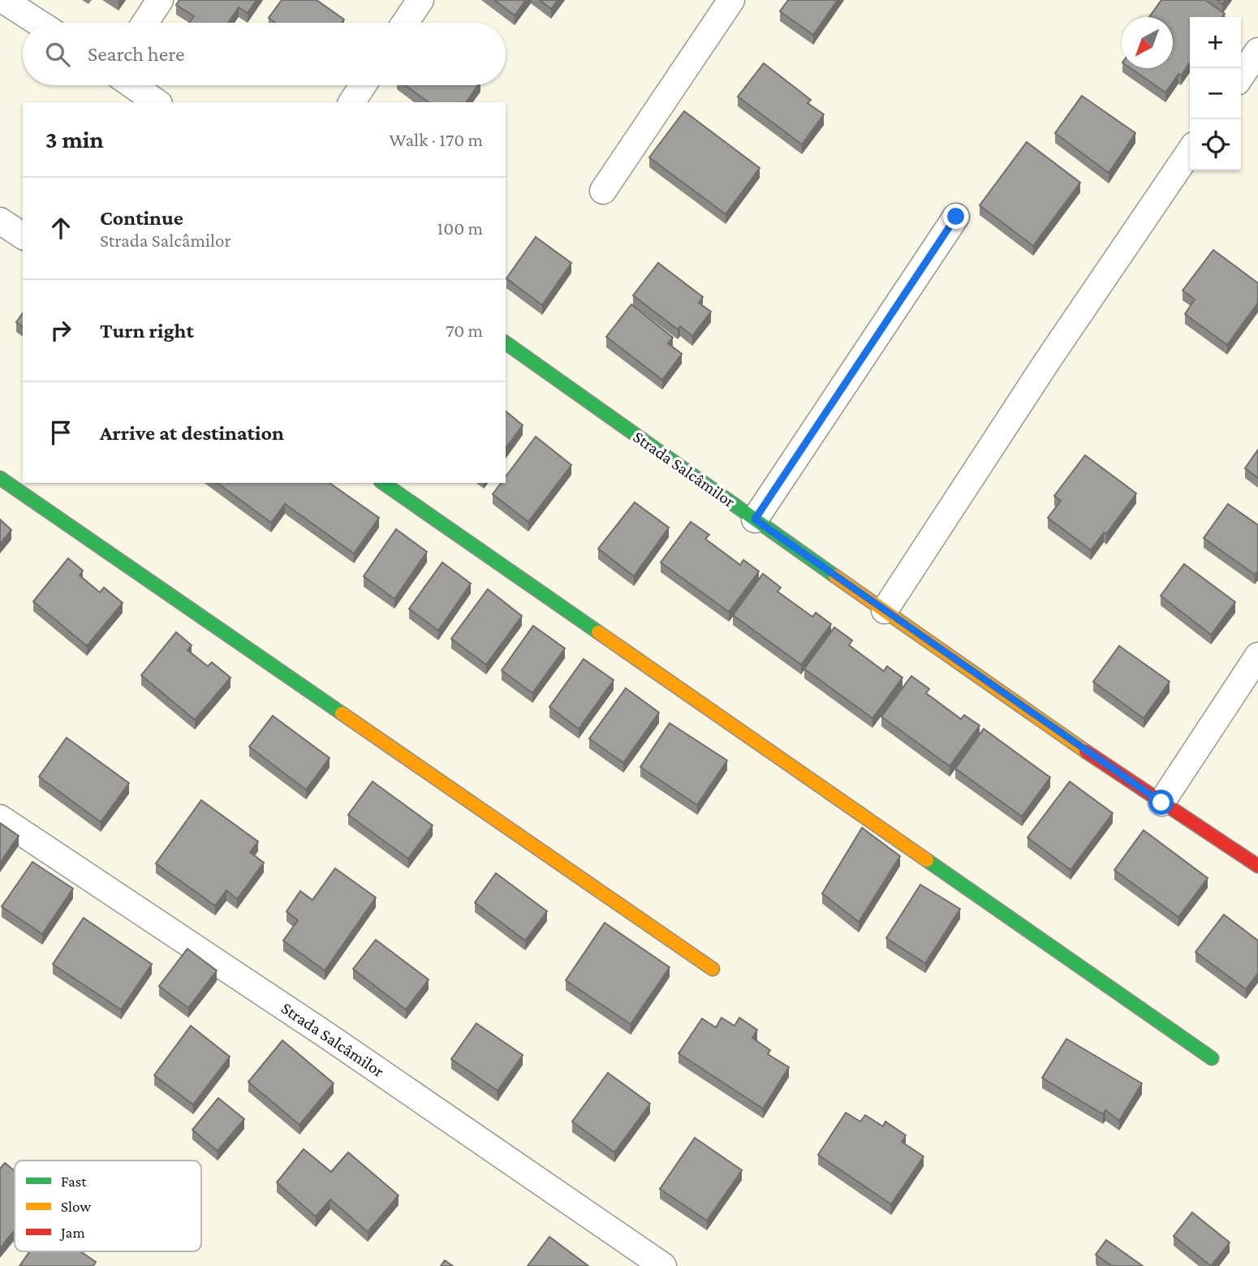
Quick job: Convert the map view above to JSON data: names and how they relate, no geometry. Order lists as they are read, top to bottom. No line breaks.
{"streets":{"street":["Strada Salcâmilor"]},"legend":["Fast","Slow","Jam"],"north":"bottom left","page":{"map_buttons":["+","−"],"search":"Search here","heading":["3 min","Walk · 170 m"],"list":[["Continue","Strada Salcâmilor","100 m"],["Turn right","70 m"],"Arrive at destination"]}}
